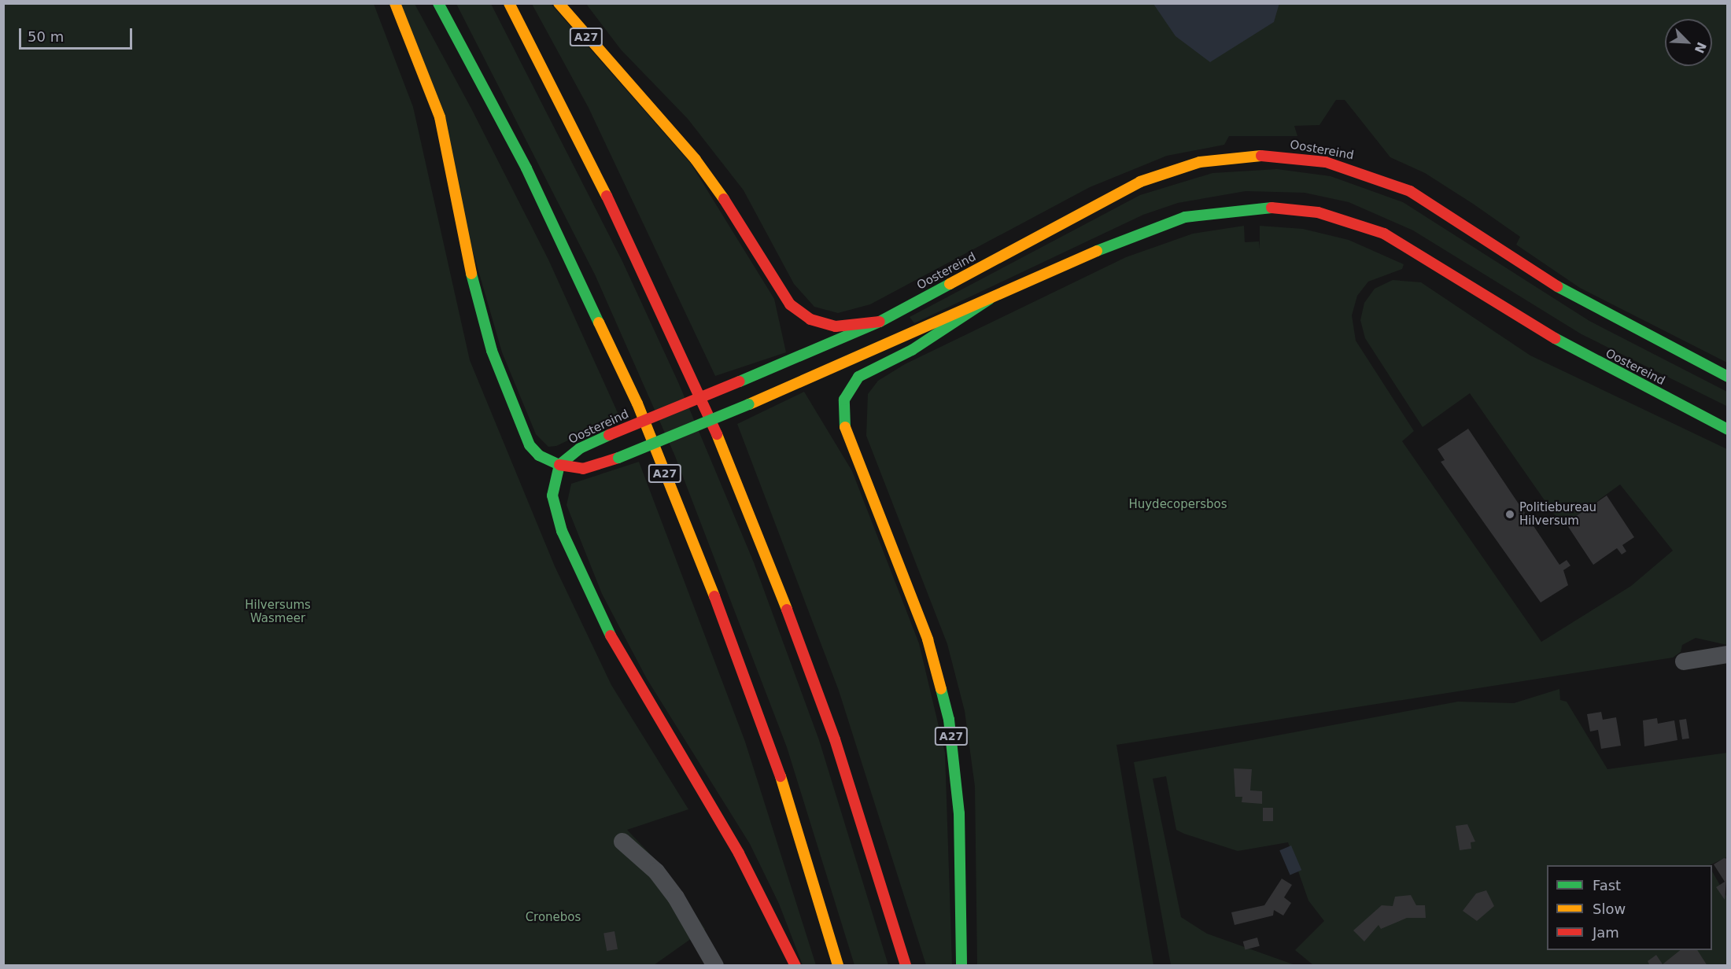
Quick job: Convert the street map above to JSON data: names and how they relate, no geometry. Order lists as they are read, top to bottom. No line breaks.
{"streets":{"main road":["A27","Oostereind"]},"crossings":[["A27","Oostereind"]],"parks":["Huydecopersbos","Hilversums Wasmeer","Cronebos"],"places":["Politiebureau Hilversum"],"legend":["Fast","Slow","Jam"],"scale_bar":"50 m","north":"bottom right"}
